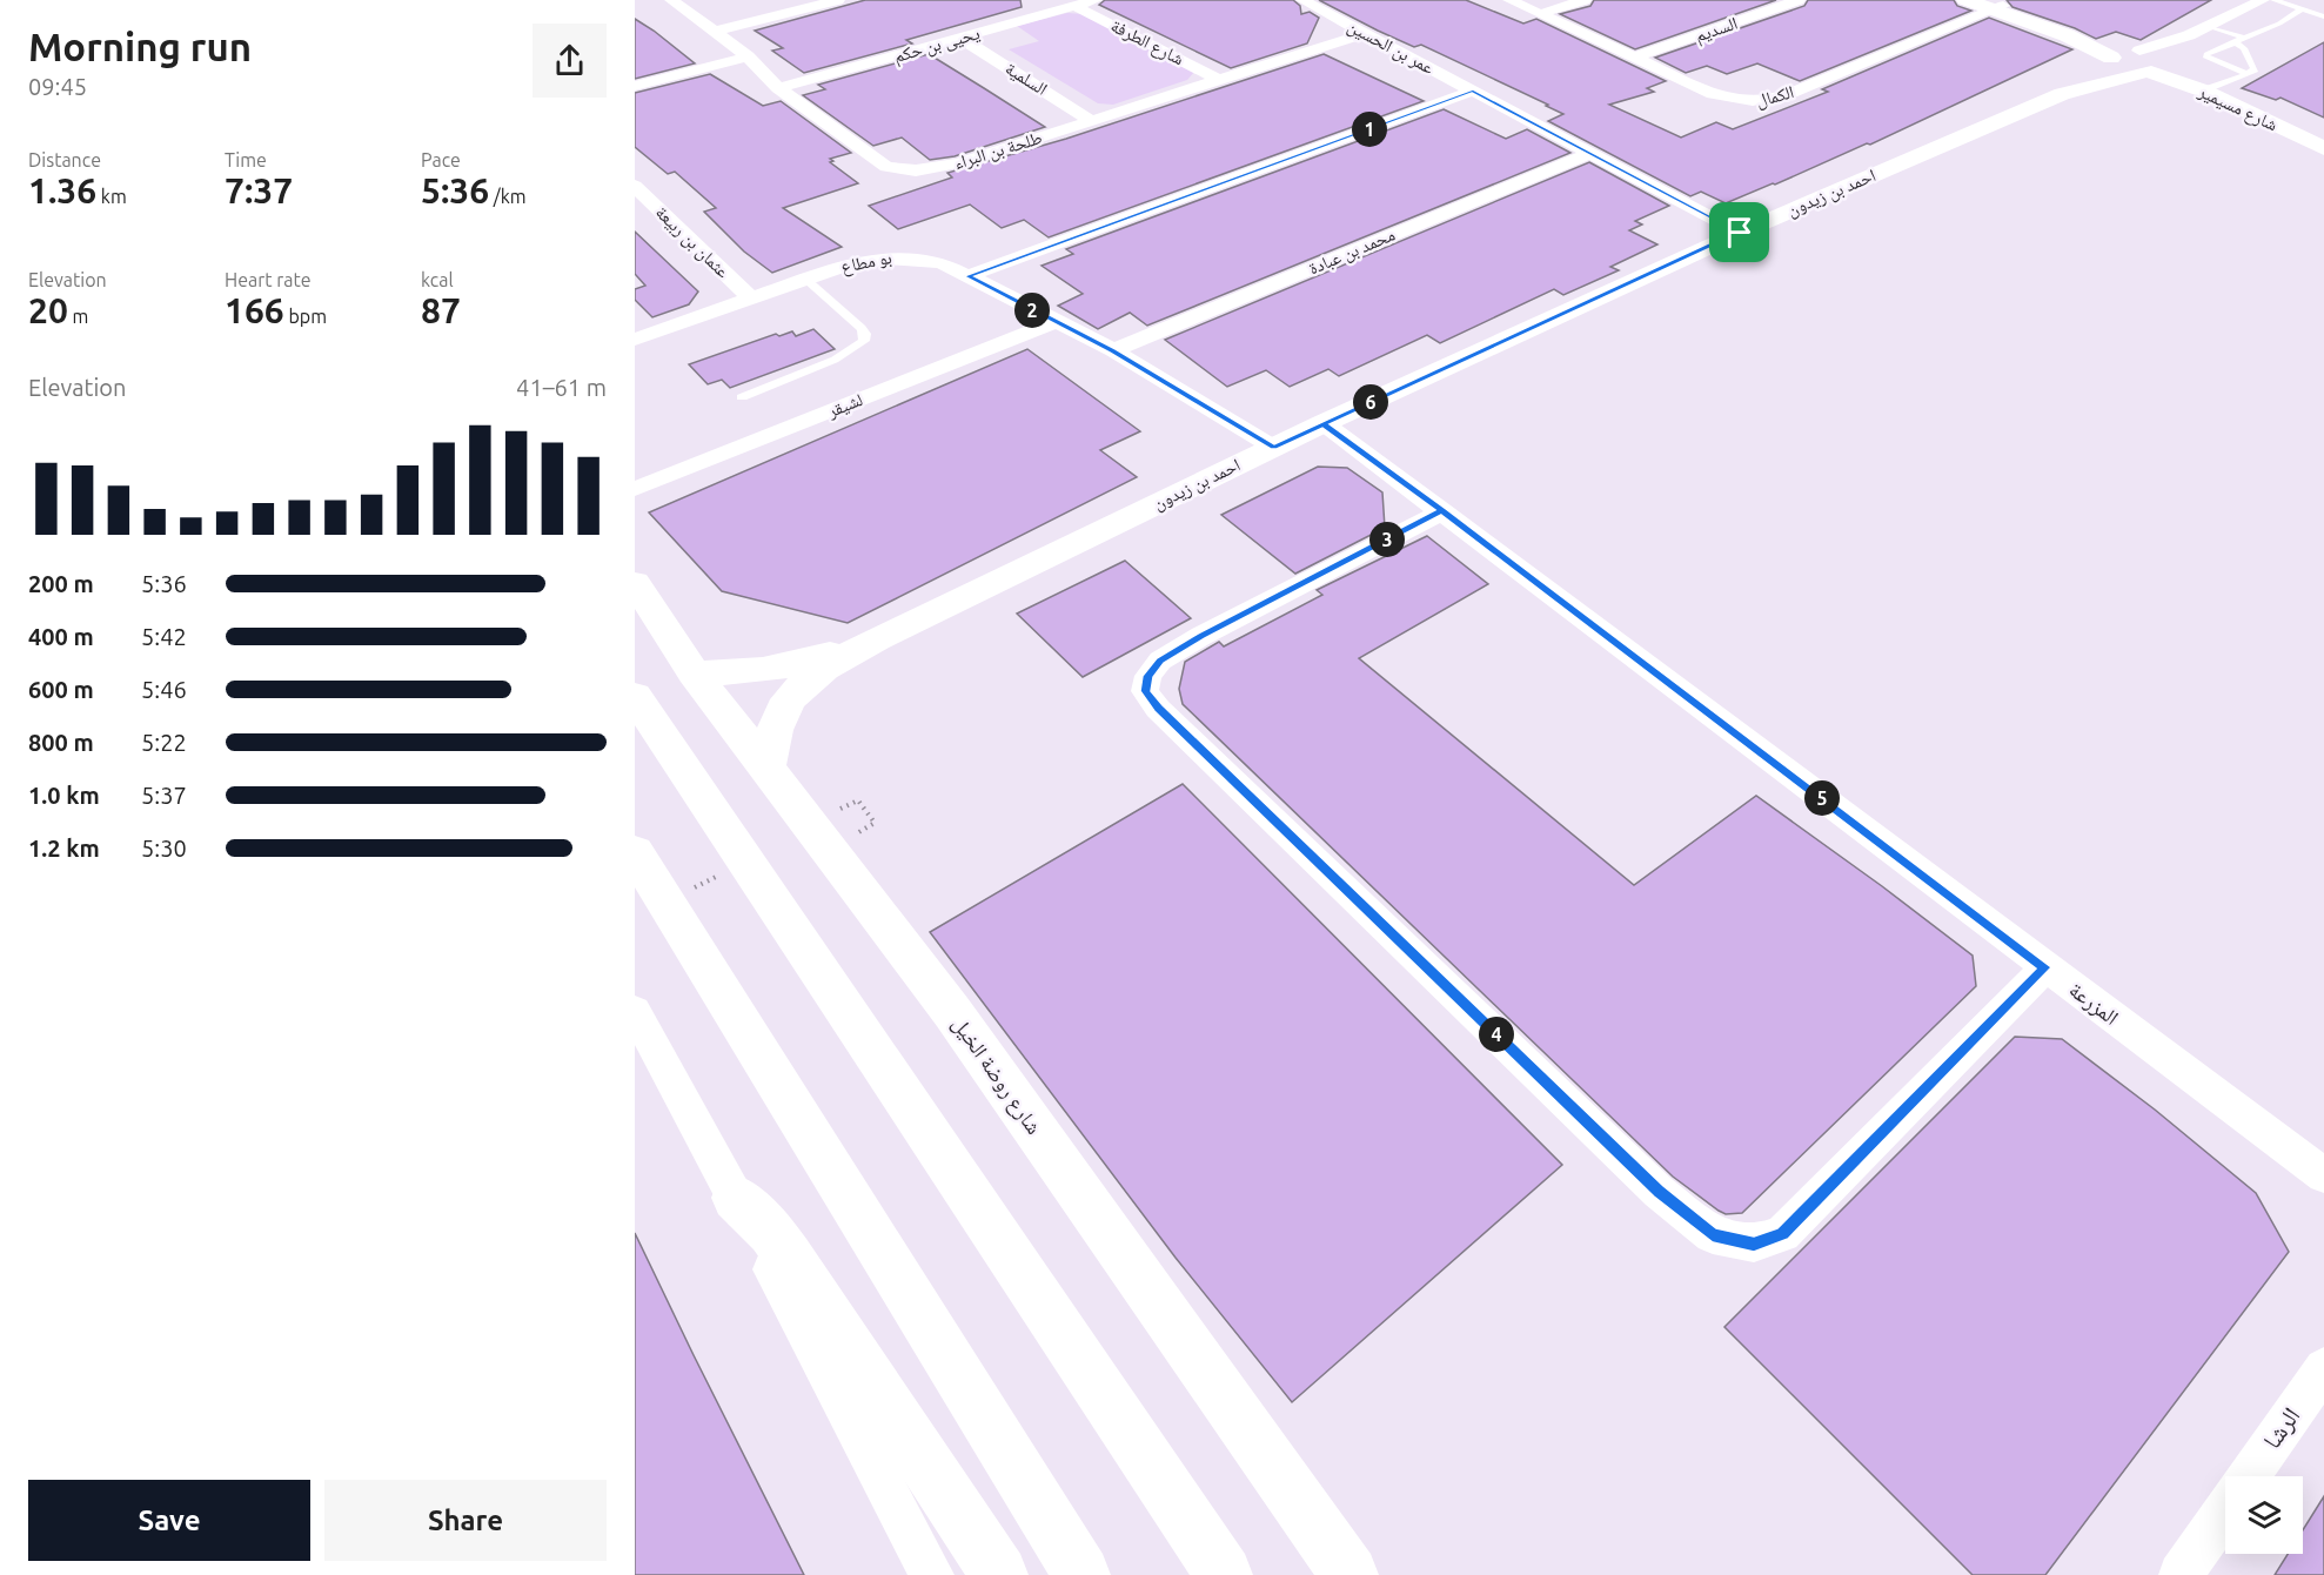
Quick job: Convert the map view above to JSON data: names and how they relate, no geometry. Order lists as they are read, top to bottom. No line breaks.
{"streets":{"street":["السديم","شارع الطرفة","يحيى بن حكم","عمر بن الحسين","السلمية","الكمال","شارع مسيمير","طلحة بن البراء","احمد بن زيدون","عثمان بن ربيعة","محمد بن عبادة","بو مطاع","لشيقر","المزرعة","شارع روضة الخيل","الرشا"]},"crossings":[["السديم","الكمال"],["شارع الطرفة","يحيى بن حكم"],["شارع الطرفة","طلحة بن البراء"],["يحيى بن حكم","السلمية"],["يحيى بن حكم","طلحة بن البراء"],["عمر بن الحسين","طلحة بن البراء"],["عمر بن الحسين","احمد بن زيدون"],["عمر بن الحسين","محمد بن عبادة"],["السلمية","طلحة بن البراء"],["شارع مسيمير","احمد بن زيدون"],["احمد بن زيدون","بو مطاع"],["احمد بن زيدون","المزرعة"],["احمد بن زيدون","شارع روضة الخيل"],["عثمان بن ربيعة","بو مطاع"],["محمد بن عبادة","بو مطاع"],["بو مطاع","لشيقر"]],"page":{"heading":["Morning run","09:45"],"pins":["1","2","6","3","5","4"],"stats":[["Distance","1.36 km"],["Time","7:37"],["Pace","5:36 /km"],["Elevation","20 m"],["Heart rate","166 bpm"],["kcal","87"]],"chart":["Elevation","41–61 m"],"list":[{"name":"200 m","note":"5:36"},{"name":"400 m","note":"5:42"},{"name":"600 m","note":"5:46"},{"name":"800 m","note":"5:22"},{"name":"1.0 km","note":"5:37"},{"name":"1.2 km","note":"5:30"}],"buttons":["Save","Share"]}}
